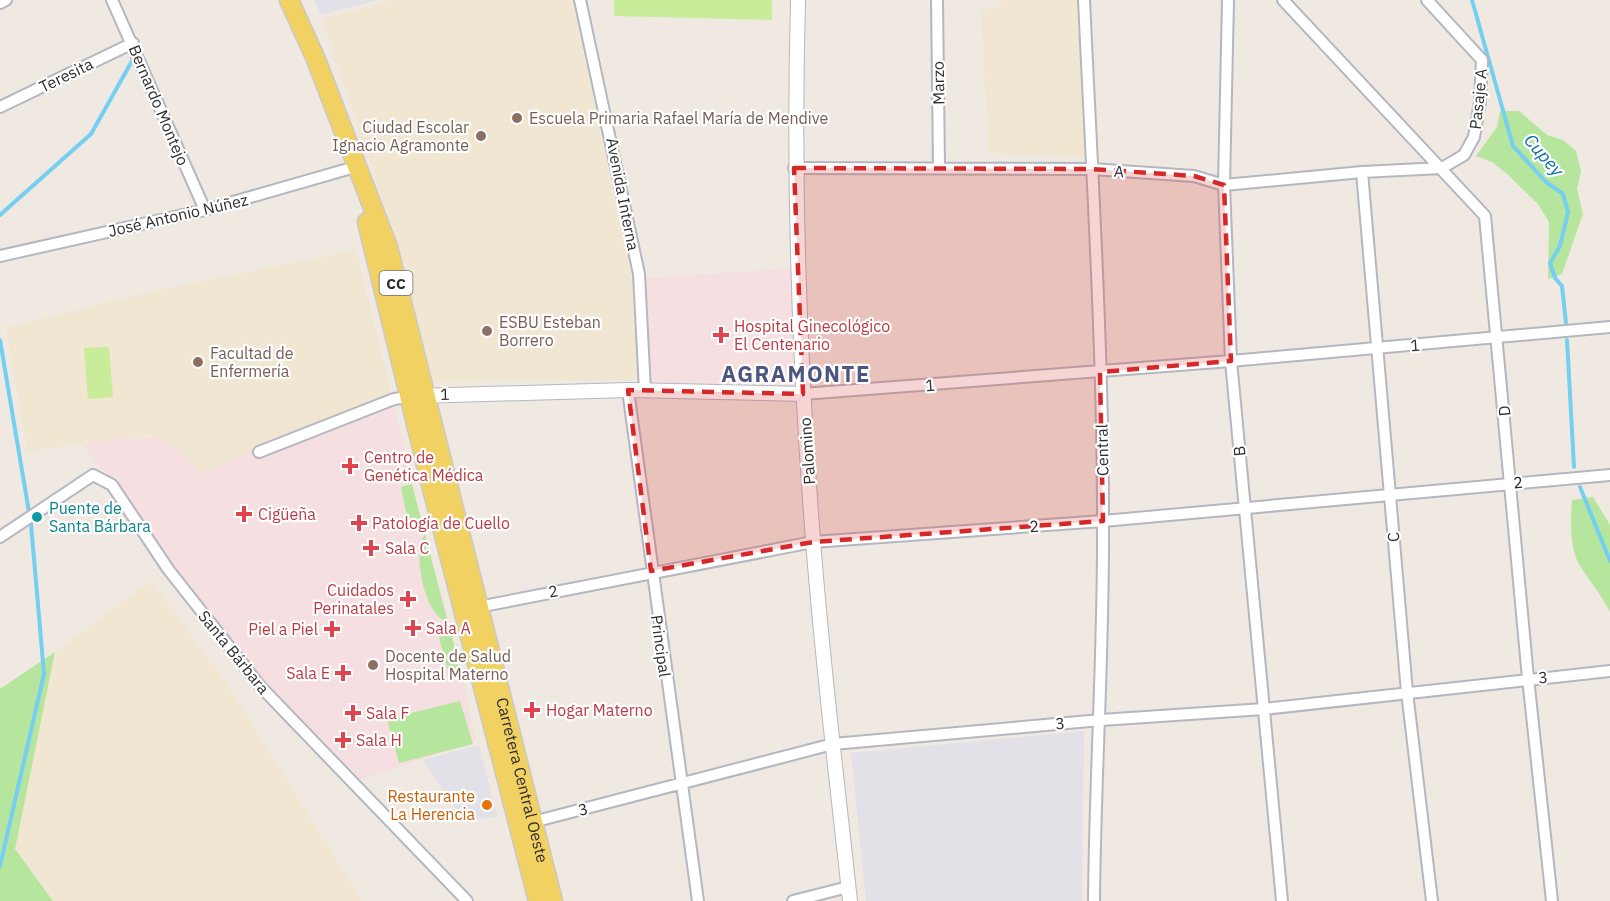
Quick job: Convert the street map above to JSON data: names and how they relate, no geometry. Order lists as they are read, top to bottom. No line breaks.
{"streets":{"main road":["CC","Carretera Central Oeste"],"street":["Teresita","Marzo","Pasaje A","Bernardo Montejo","A","Avenida Interna","José Antonio Núñez","1","D","Central","Palomino","B","2","C","Principal","Santa Bárbara","3"]},"crossings":[["Teresita","Bernardo Montejo"],["Marzo","A"],["Pasaje A","A"],["Pasaje A","D"],["Bernardo Montejo","José Antonio Núñez"],["A","D"],["A","Central"],["A","Palomino"],["A","B"],["A","C"],["Avenida Interna","1"],["José Antonio Núñez","Carretera Central Oeste"],["1","D"],["1","Central"],["1","Palomino"],["1","B"],["1","C"],["1","Principal"],["1","Carretera Central Oeste"],["D","2"],["D","3"],["Central","2"],["Central","3"],["Palomino","2"],["Palomino","3"],["B","2"],["B","3"],["2","C"],["2","Principal"],["2","Carretera Central Oeste"],["C","3"],["Principal","3"],["3","Carretera Central Oeste"]],"districts":["AGRAMONTE"],"water":["Cupey"],"places":{"other":["Escuela Primaria Rafael María de Mendive","Ciudad Escolar Ignacio Agramonte","ESBU Esteban Borrero","Facultad de Enfermería","Puente de Santa Bárbara","Docente de Salud Hospital Materno","Restaurante La Herencia"],"health":["Hospital Ginecológico El Centenario","Centro de Genética Médica","Cigüeña","Patología de Cuello","Sala C","Cuidados Perinatales","Sala A","Piel a Piel","Sala E","Hogar Materno","Sala F","Sala H"]}}
